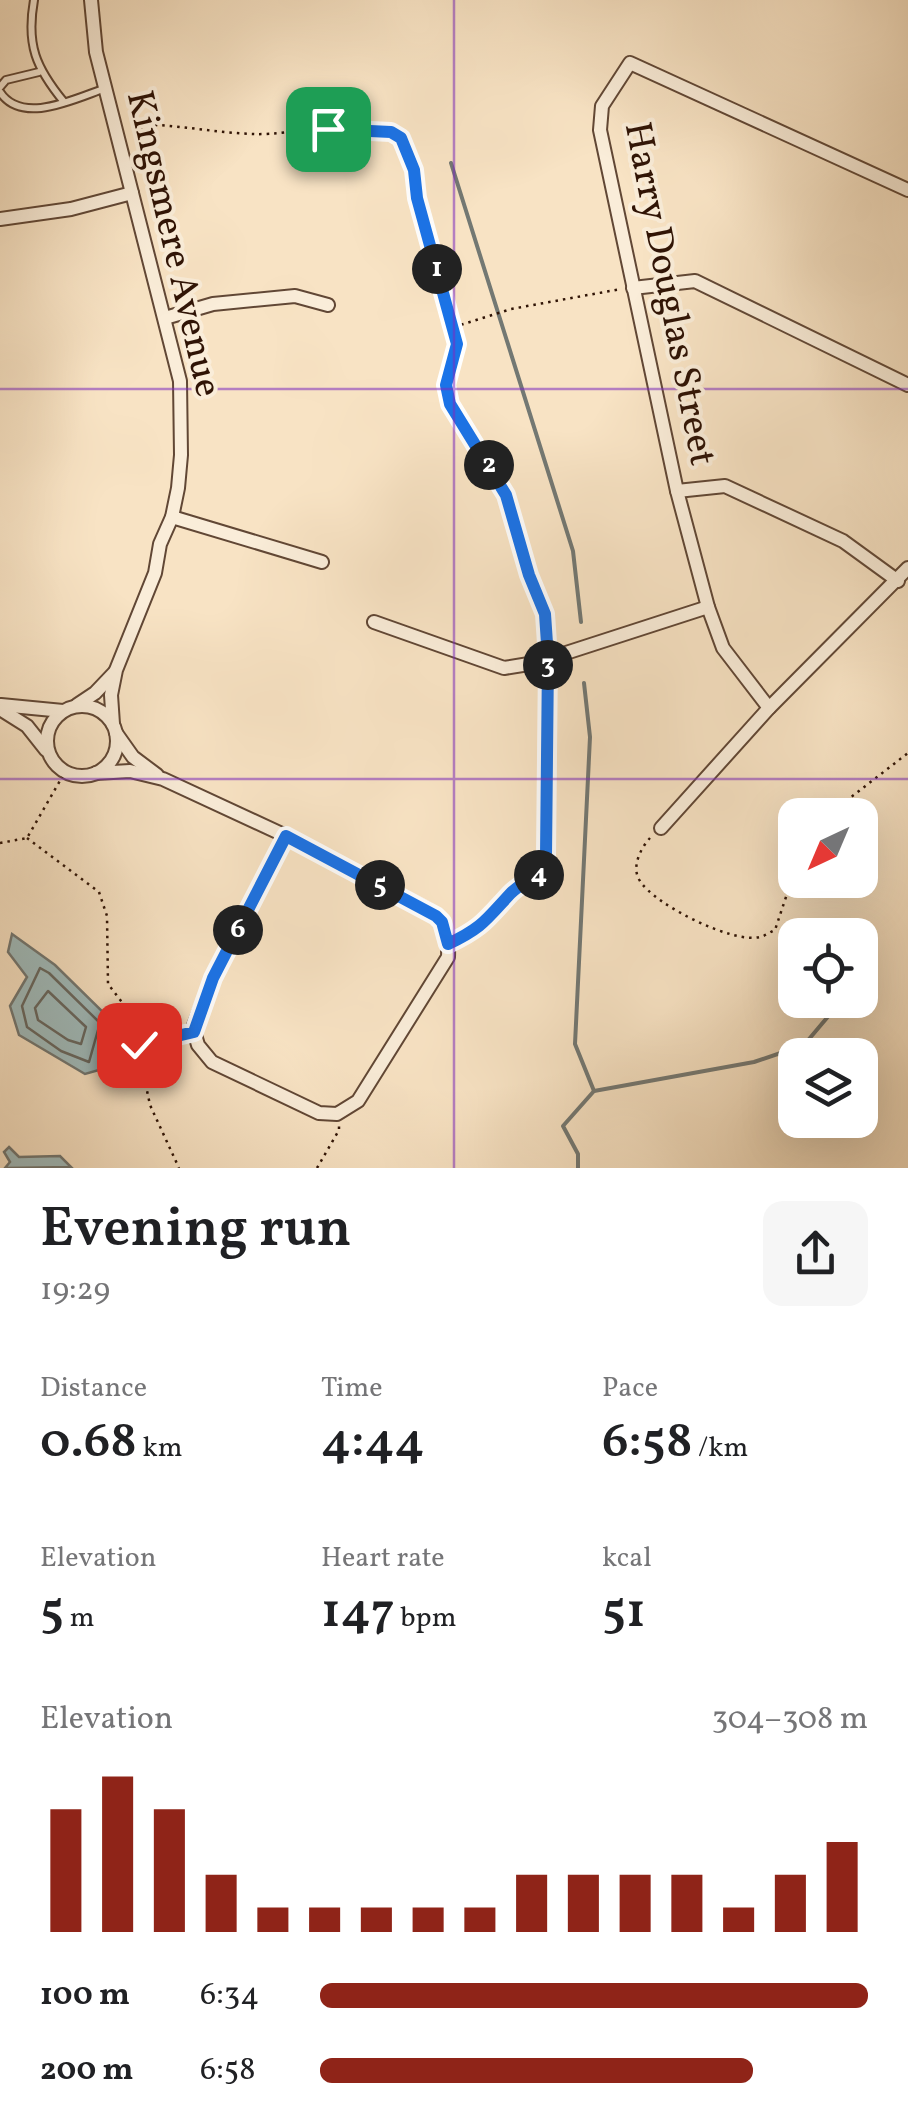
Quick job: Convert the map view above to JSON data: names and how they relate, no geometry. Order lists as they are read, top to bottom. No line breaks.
{"streets":{"street":["Kingsmere Avenue","Harry Douglas Street"]},"north":"bottom left","page":{"pins":["1","2","3","4","5","6"],"heading":["Evening run","19:29"],"stats":[["Distance","0.68 km"],["Time","4:44"],["Pace","6:58 /km"],["Elevation","5 m"],["Heart rate","147 bpm"],["kcal","51"]],"chart":["Elevation","304–308 m"],"list":[{"name":"100 m","note":"6:34"},{"name":"200 m","note":"6:58"}]}}
